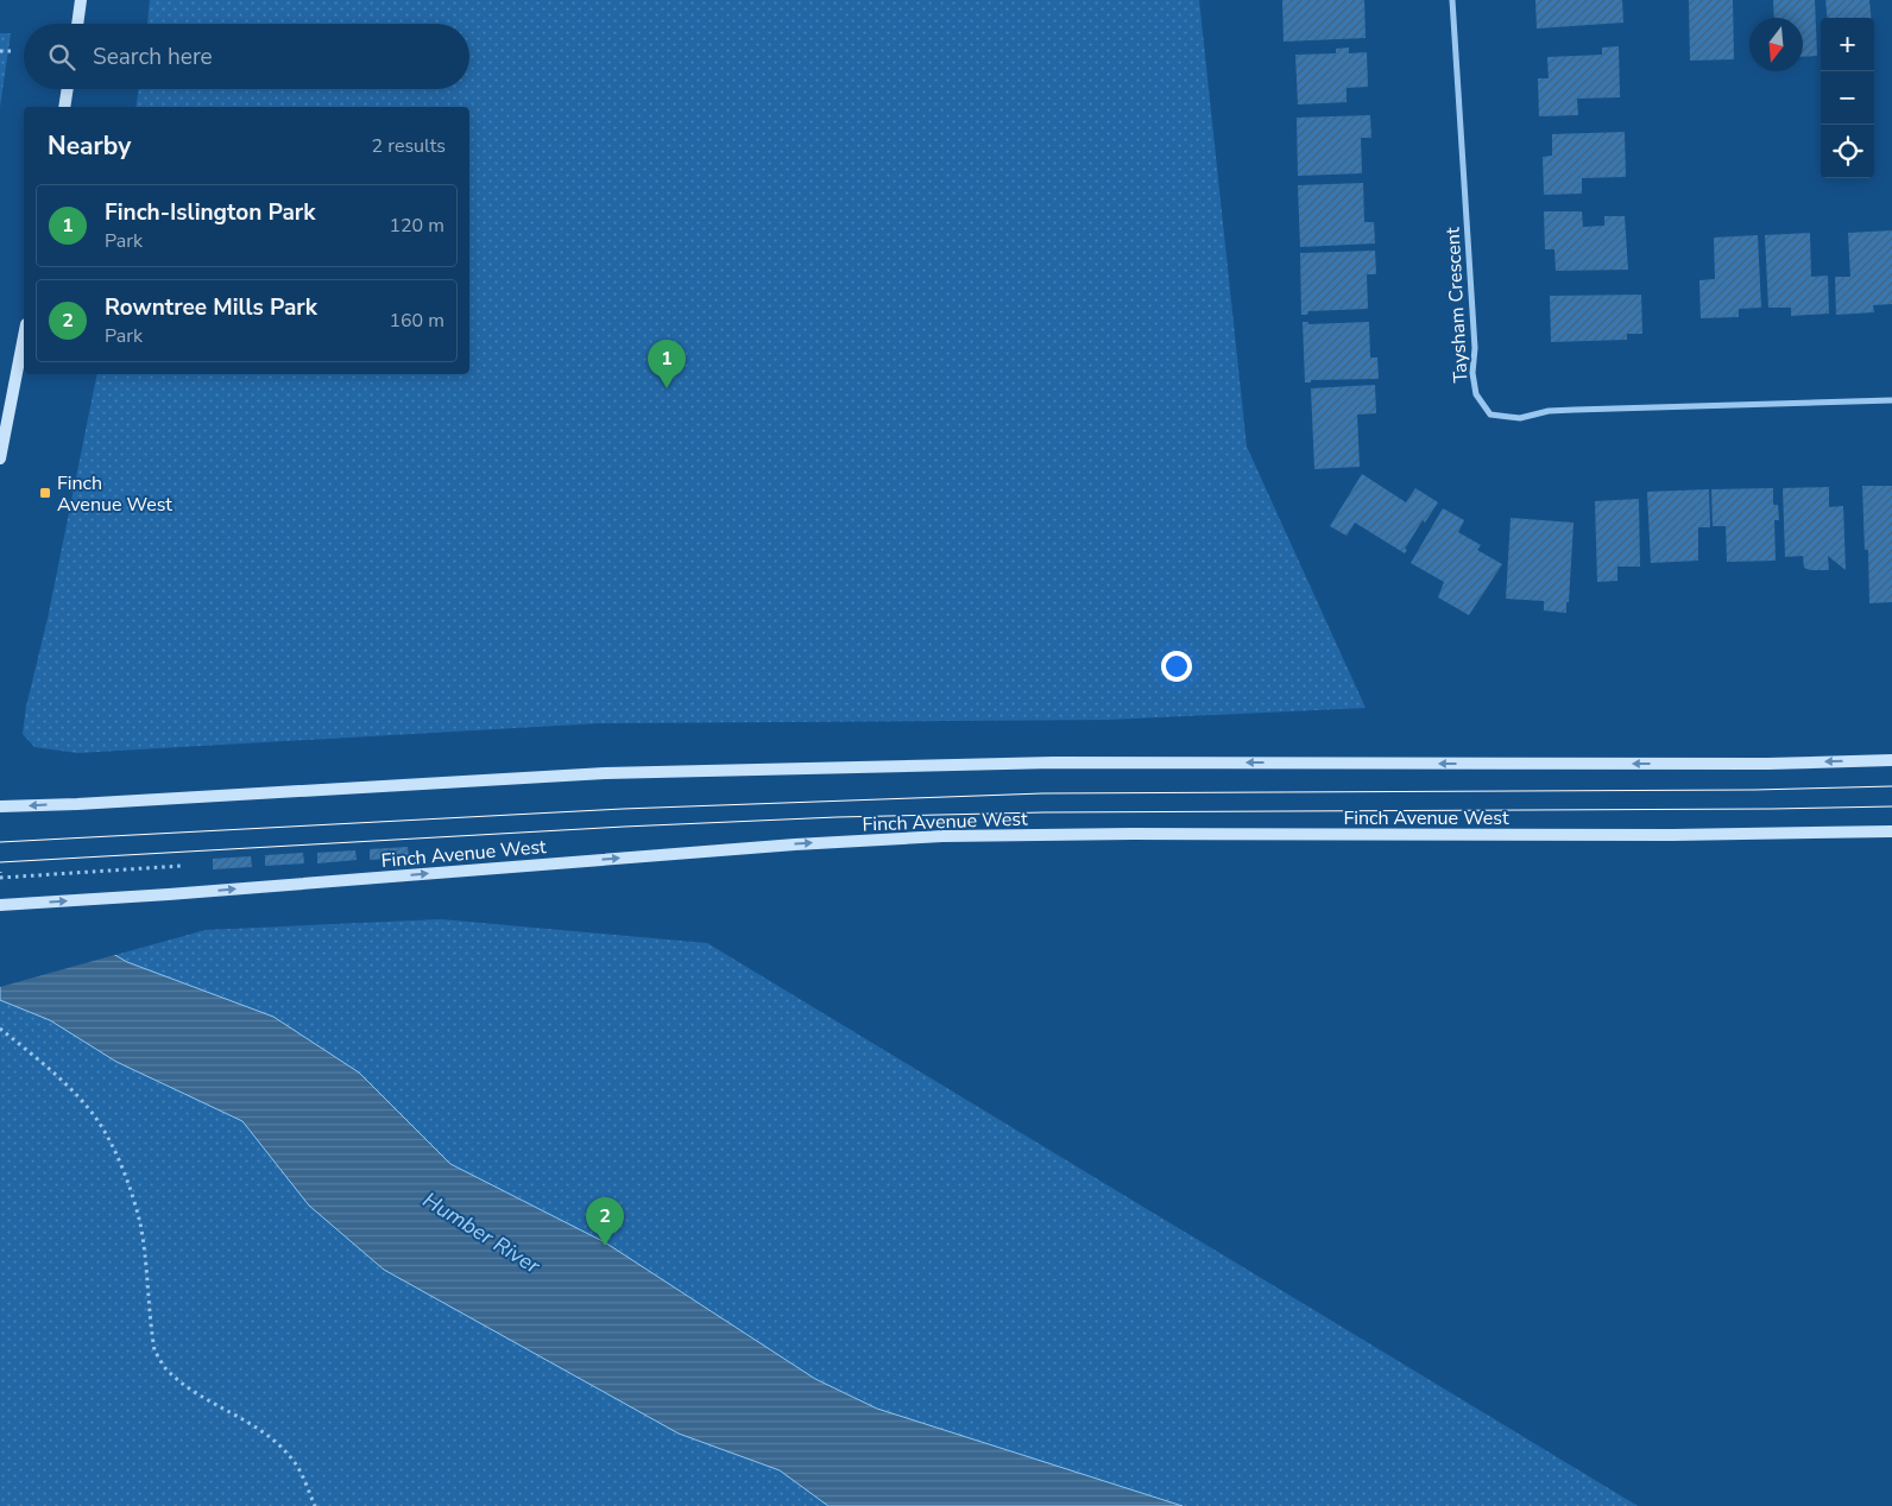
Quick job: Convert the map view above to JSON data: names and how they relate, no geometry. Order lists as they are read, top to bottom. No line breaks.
{"streets":{"main road":["Finch Avenue West"],"street":["Taysham Crescent"]},"water":["Humber River"],"places":{"transit":["Finch Avenue West"]},"north":"bottom","page":{"map_buttons":["+","−"],"search":"Search here","heading":["Nearby","2 results"],"list":[{"mark":"1","name":"Finch-Islington Park","note":"Park","value":"120 m"},{"mark":"2","name":"Rowntree Mills Park","note":"Park","value":"160 m"}],"pins":["1","2"]}}
